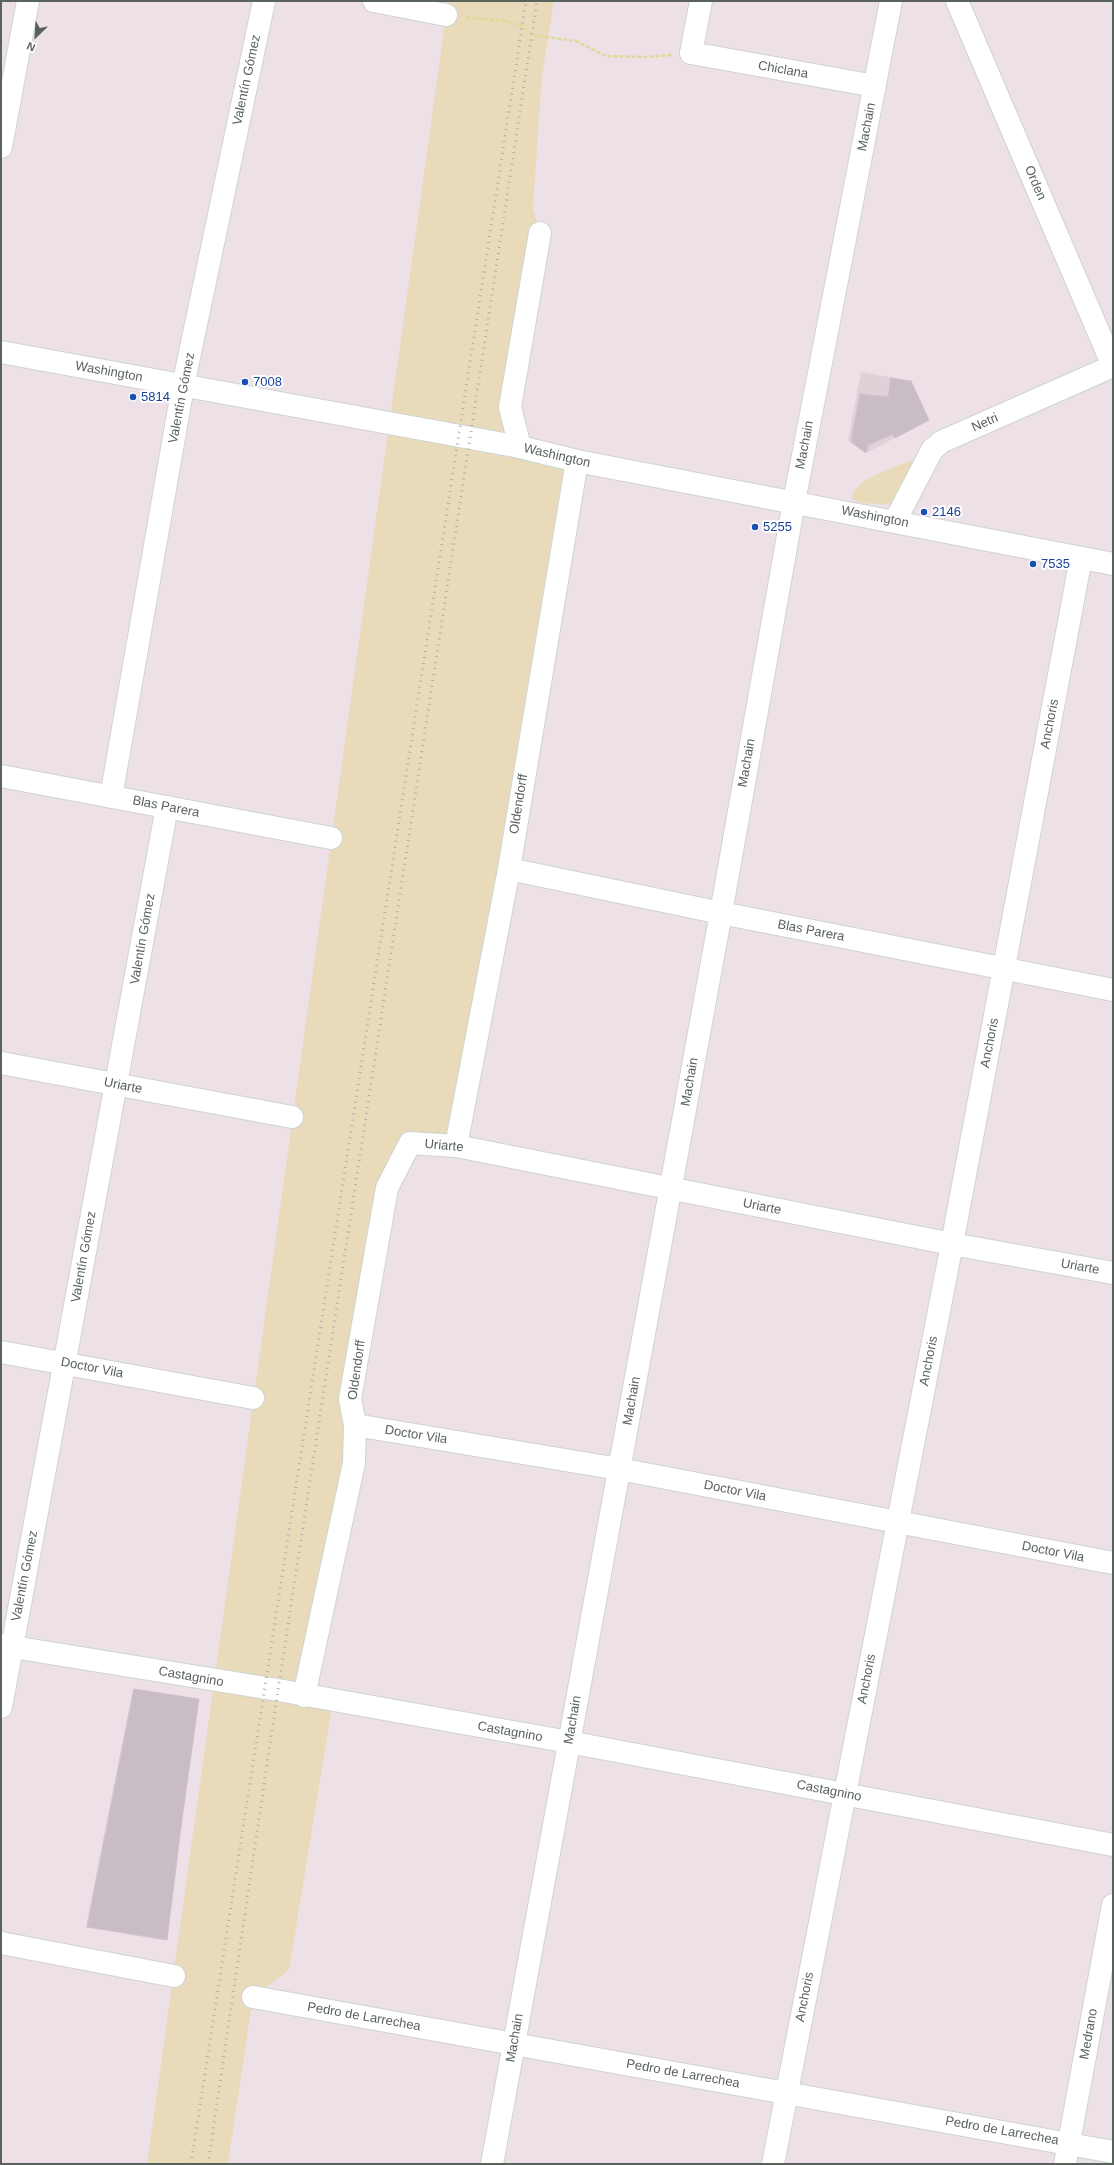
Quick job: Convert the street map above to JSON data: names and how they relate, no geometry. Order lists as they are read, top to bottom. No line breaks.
{"streets":{"street":["Chiclana","Valentín Gómez","Machain","Orden","Washington","Netri","Anchoris","Oldendorff","Blas Parera","Uriarte","Doctor Vila","Castagnino","Pedro de Larrechea","Medrano"]},"crossings":[["Chiclana","Machain"],["Valentín Gómez","Washington"],["Valentín Gómez","Blas Parera"],["Valentín Gómez","Uriarte"],["Valentín Gómez","Doctor Vila"],["Valentín Gómez","Castagnino"],["Machain","Washington"],["Machain","Blas Parera"],["Machain","Uriarte"],["Machain","Doctor Vila"],["Machain","Castagnino"],["Machain","Pedro de Larrechea"],["Orden","Netri"],["Washington","Netri"],["Washington","Anchoris"],["Washington","Oldendorff"],["Anchoris","Blas Parera"],["Anchoris","Uriarte"],["Anchoris","Doctor Vila"],["Anchoris","Castagnino"],["Anchoris","Pedro de Larrechea"],["Oldendorff","Blas Parera"],["Oldendorff","Uriarte"],["Oldendorff","Doctor Vila"],["Oldendorff","Castagnino"],["Pedro de Larrechea","Medrano"]],"places":["7008","5814","2146","5255","7535"],"north":"bottom left"}
